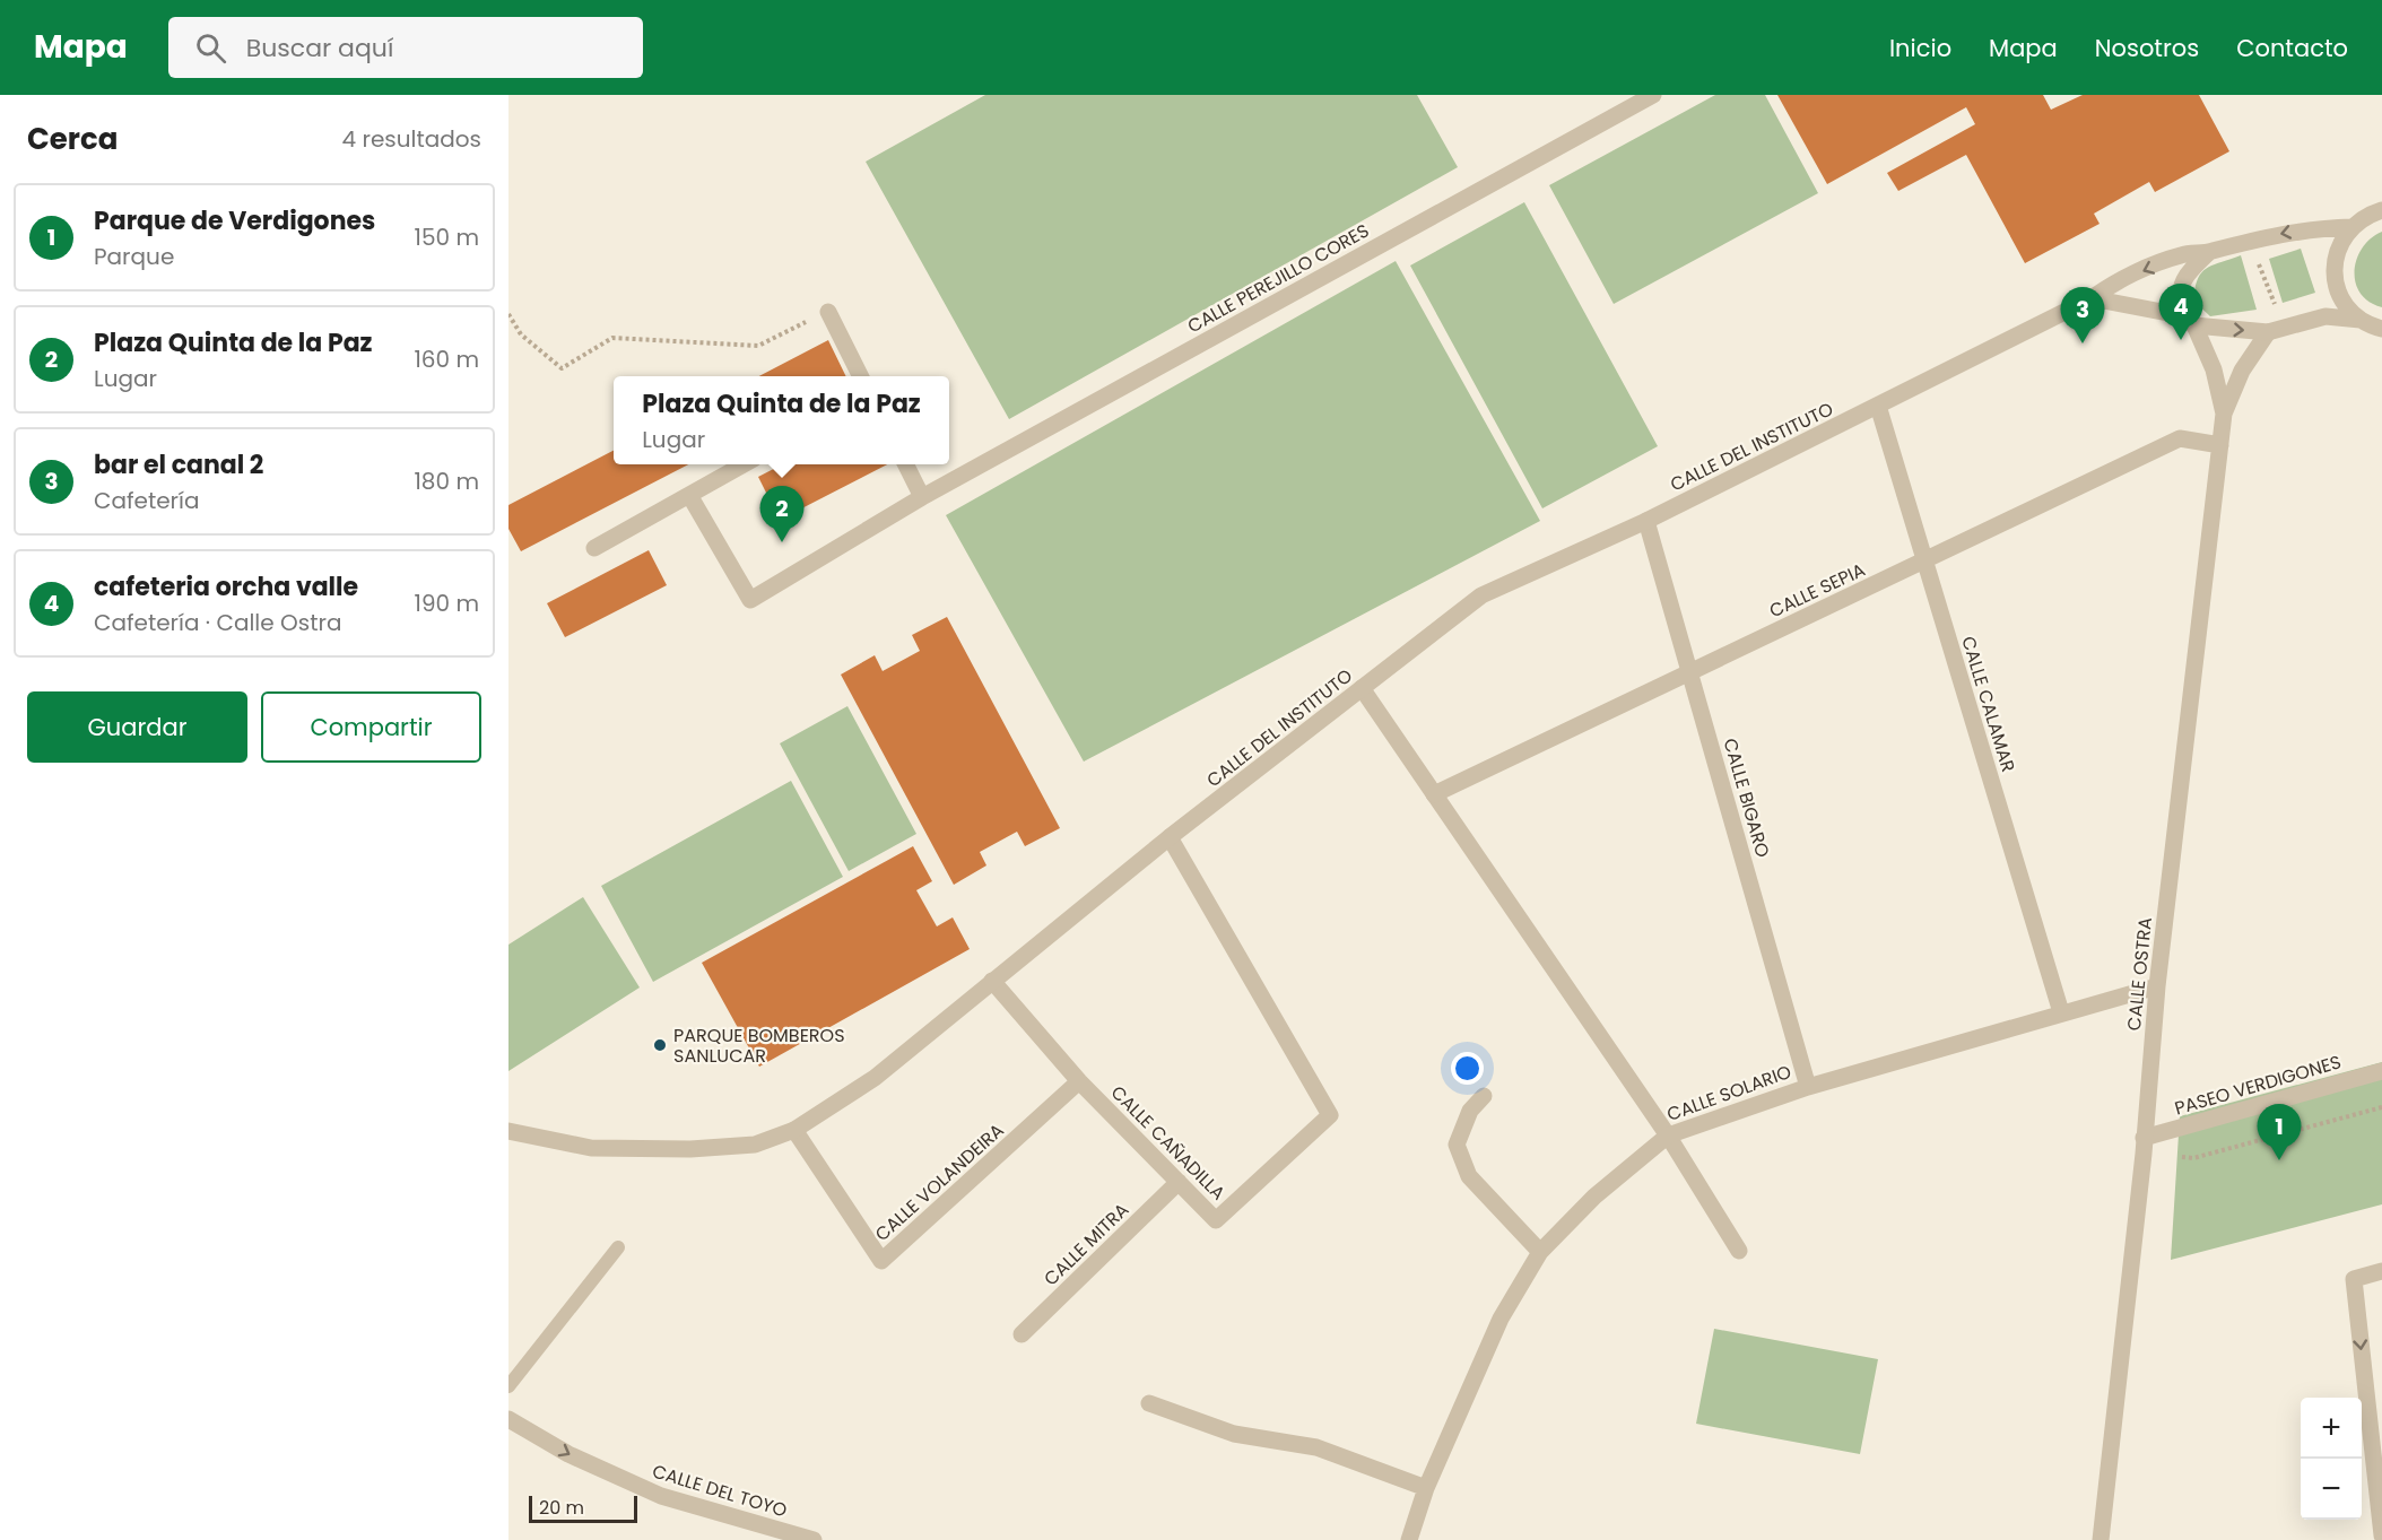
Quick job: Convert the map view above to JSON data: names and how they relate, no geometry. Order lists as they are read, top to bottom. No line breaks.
{"streets":{"street":["CALLE PEREJILLO CORES","CALLE DEL INSTITUTO","CALLE SEPIA","CALLE CALAMAR","CALLE BIGARO","CALLE OSTRA","PASEO VERDIGONES","CALLE SOLARIO","CALLE CAÑADILLA","CALLE VOLANDEIRA","CALLE MITRA","CALLE DEL TOYO"]},"crossings":[["CALLE DEL INSTITUTO","CALLE CALAMAR"],["CALLE DEL INSTITUTO","CALLE BIGARO"],["CALLE DEL INSTITUTO","CALLE CAÑADILLA"],["CALLE DEL INSTITUTO","CALLE VOLANDEIRA"],["CALLE SEPIA","CALLE CALAMAR"],["CALLE SEPIA","CALLE BIGARO"],["CALLE SEPIA","CALLE OSTRA"],["CALLE CALAMAR","CALLE SOLARIO"],["CALLE BIGARO","CALLE SOLARIO"],["CALLE OSTRA","PASEO VERDIGONES"],["CALLE OSTRA","CALLE SOLARIO"],["CALLE CAÑADILLA","CALLE VOLANDEIRA"],["CALLE CAÑADILLA","CALLE MITRA"]],"one_way":["CALLE DEL TOYO"],"places":["PARQUE BOMBEROS SANLUCAR"],"scale_bar":"20 m","page":{"header":"Mapa","search":"Buscar aquí","nav":["Inicio","Mapa","Nosotros","Contacto"],"heading":["Cerca","4 resultados"],"list":[{"mark":"1","name":"Parque de Verdigones","note":"Parque","value":"150 m"},{"mark":"2","name":"Plaza Quinta de la Paz","note":"Lugar","value":"160 m"},{"mark":"3","name":"bar el canal 2","note":"Cafetería","value":"180 m"},{"mark":"4","name":"cafeteria orcha valle","note":"Cafetería · Calle Ostra","value":"190 m"}],"pins":["4","3","2","1"],"popup":["Plaza Quinta de la Paz","Lugar"],"buttons":["Guardar","Compartir"],"map_buttons":["+","−"],"scale":"20 m"}}
